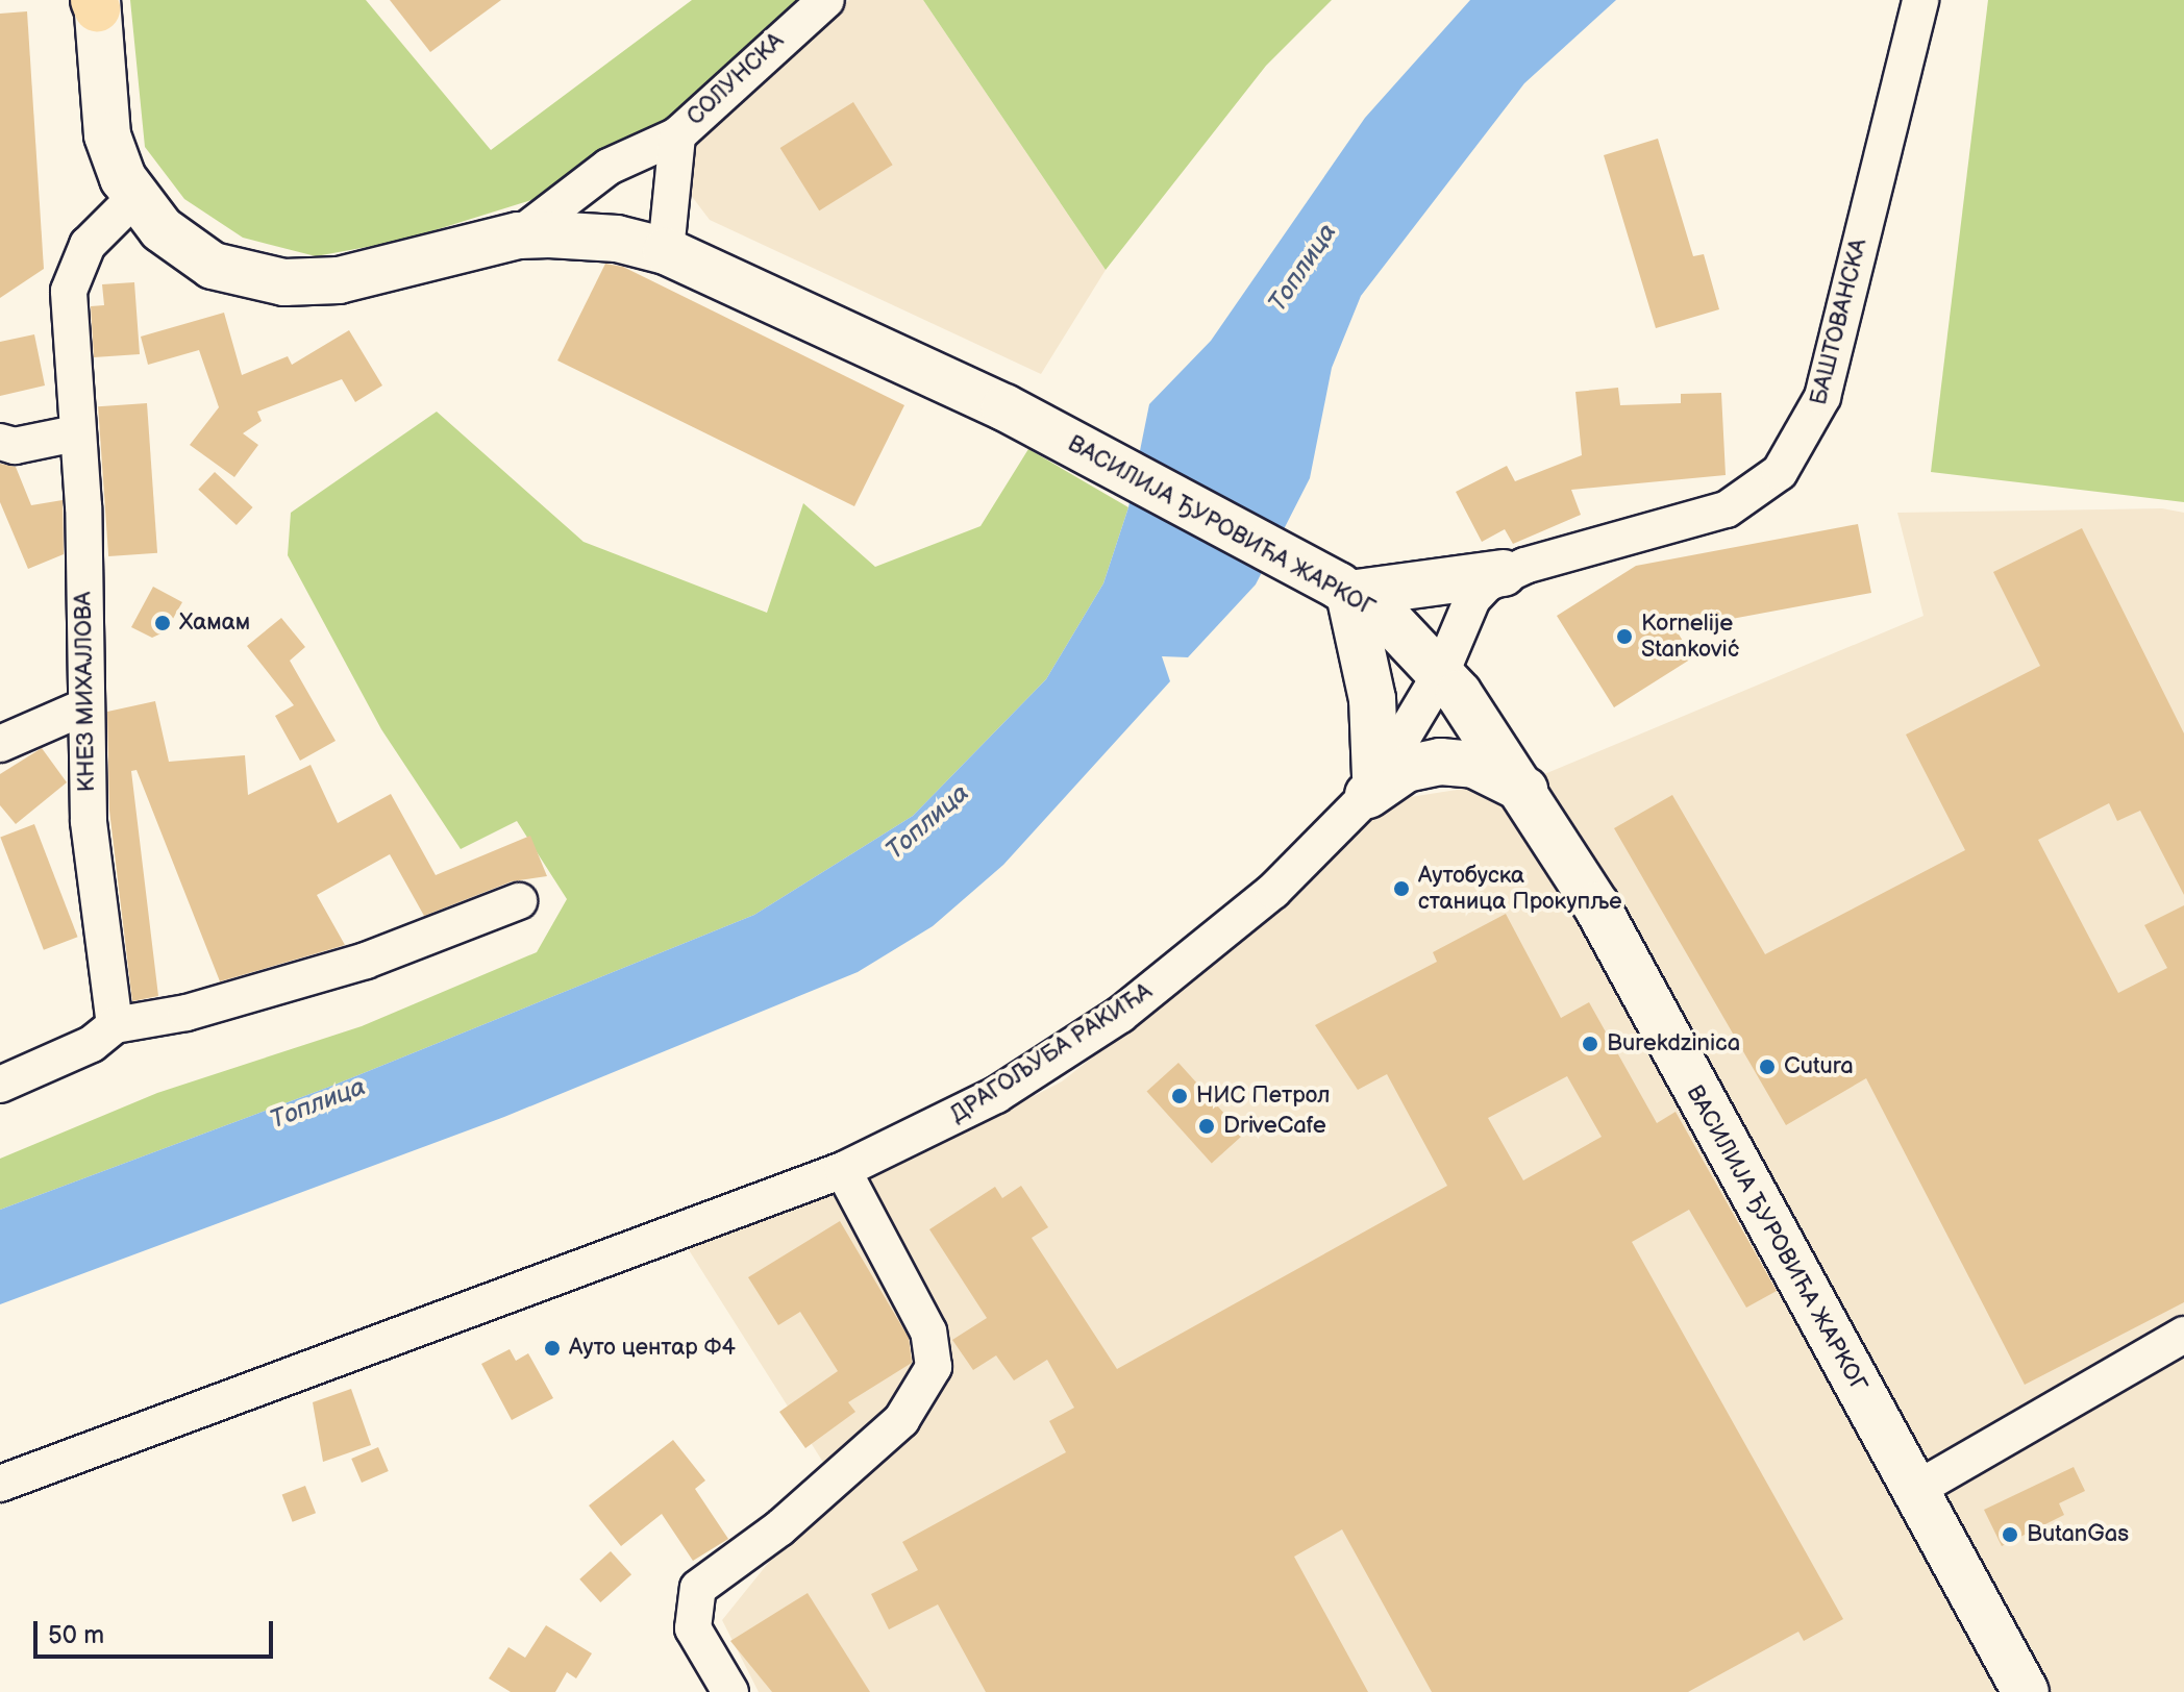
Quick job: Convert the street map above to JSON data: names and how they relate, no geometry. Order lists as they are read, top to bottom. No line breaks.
{"streets":{"main road":["ВАСИЛИЈА ЂУРОВИЋА ЖАРКОГ"],"street":["СОЛУНСКА","БАШТОВАНСКА","КНЕЗ МИХАЈЛОВА","ДРАГОЉУБА РАКИЋА"]},"crossings":[["СОЛУНСКА","ВАСИЛИЈА ЂУРОВИЋА ЖАРКОГ"],["БАШТОВАНСКА","ВАСИЛИЈА ЂУРОВИЋА ЖАРКОГ"],["БАШТОВАНСКА","ДРАГОЉУБА РАКИЋА"],["ВАСИЛИЈА ЂУРОВИЋА ЖАРКОГ","КНЕЗ МИХАЈЛОВА"],["ВАСИЛИЈА ЂУРОВИЋА ЖАРКОГ","ДРАГОЉУБА РАКИЋА"]],"water":["Топлица"],"places":["Хамам","Kornelije Stanković","Аутобуска станица Прокупље","Burekdzinica","Cutura","НИС Петрол","DriveCafe","Ауто центар Ф4","ButanGas"],"scale_bar":"50 m"}
